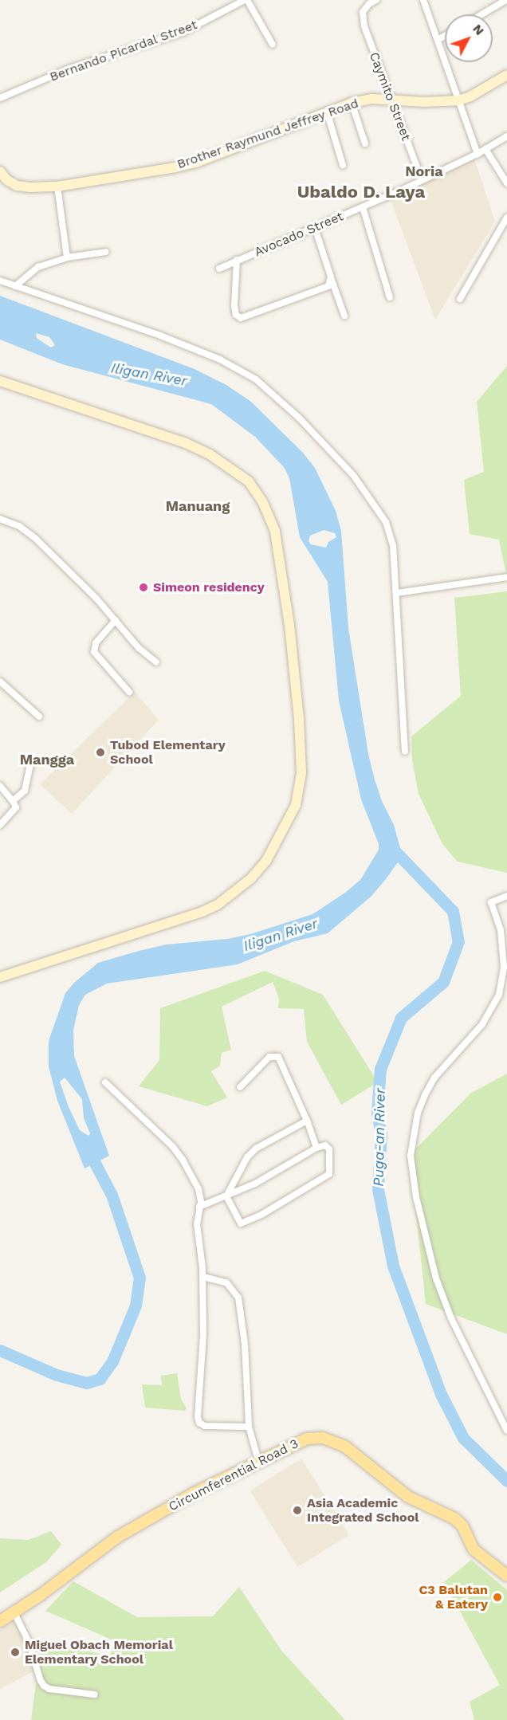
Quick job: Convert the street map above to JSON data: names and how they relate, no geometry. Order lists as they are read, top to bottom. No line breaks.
{"streets":{"main road":["Circumferential Road 3"],"street":["Bernando Picardal Street","Caymito Street","Brother Raymund Jeffrey Road","Avocado Street"]},"crossings":[["Caymito Street","Brother Raymund Jeffrey Road"],["Caymito Street","Avocado Street"]],"districts":["Noria","Ubaldo D. Laya","Manuang","Mangga"],"water":["Iligan River","Puga-an River"],"places":["Simeon residency","Tubod Elementary School","Asia Academic Integrated School","C3 Balutan & Eatery","Miguel Obach Memorial Elementary School"],"north":"top right"}
